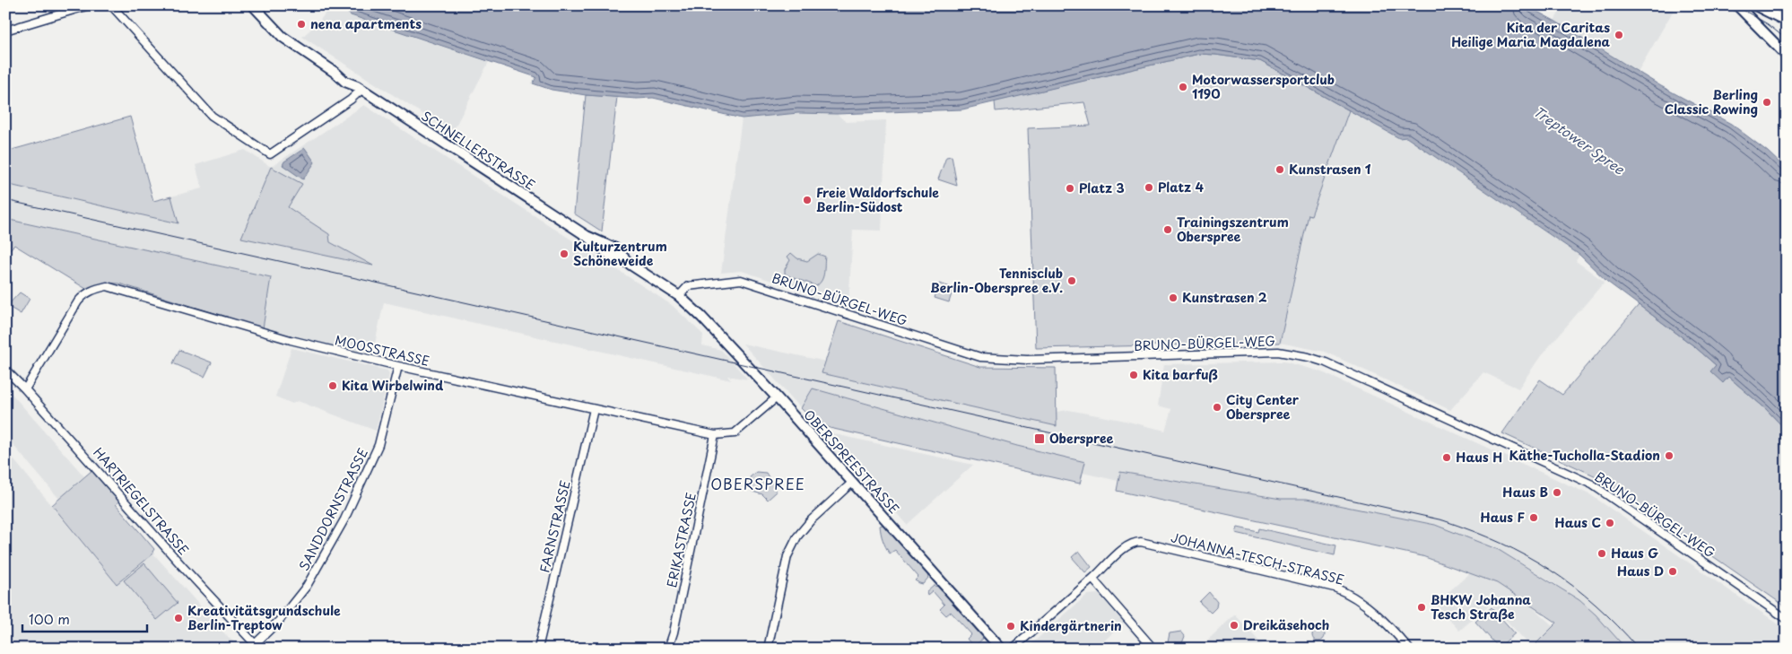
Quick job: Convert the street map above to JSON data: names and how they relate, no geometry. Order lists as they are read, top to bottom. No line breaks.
{"streets":{"main road":["SCHNELLERSTRASSE","OBERSPREESTRASSE"],"street":["BRUNO-BÜRGEL-WEG","MOOSSTRASSE","HARTRIEGELSTRASSE","SANDDORNSTRASSE","FARNSTRASSE","ERIKASTRASSE","JOHANNA-TESCH-STRASSE"]},"crossings":[["SCHNELLERSTRASSE","BRUNO-BÜRGEL-WEG"],["SCHNELLERSTRASSE","OBERSPREESTRASSE"],["BRUNO-BÜRGEL-WEG","OBERSPREESTRASSE"],["MOOSSTRASSE","OBERSPREESTRASSE"],["MOOSSTRASSE","HARTRIEGELSTRASSE"],["MOOSSTRASSE","SANDDORNSTRASSE"],["MOOSSTRASSE","FARNSTRASSE"],["MOOSSTRASSE","ERIKASTRASSE"],["HARTRIEGELSTRASSE","SANDDORNSTRASSE"]],"districts":["OBERSPREE"],"water":["Treptower Spree"],"places":{"other":["nena apartments","Kita der Caritas Heilige Maria Magdalena","Motorwassersportclub 1190","Berling Classic Rowing","Kunstrasen 1","Platz 4","Platz 3","Freie Waldorfschule Berlin-Südost","Trainingszentrum Oberspree","Kulturzentrum Schöneweide","Tennisclub Berlin-Oberspree e.V.","Kunstrasen 2","Kita barfuß","Kita Wirbelwind","City Center Oberspree","Käthe-Tucholla-Stadion","Haus H","Haus B","Haus F","Haus C","Haus G","Haus D","BHKW Johanna Tesch Straße","Kreativitätsgrundschule Berlin-Treptow","Dreikäsehoch","Kindergärtnerin"],"transit":["Oberspree"]},"scale_bar":"100 m"}
